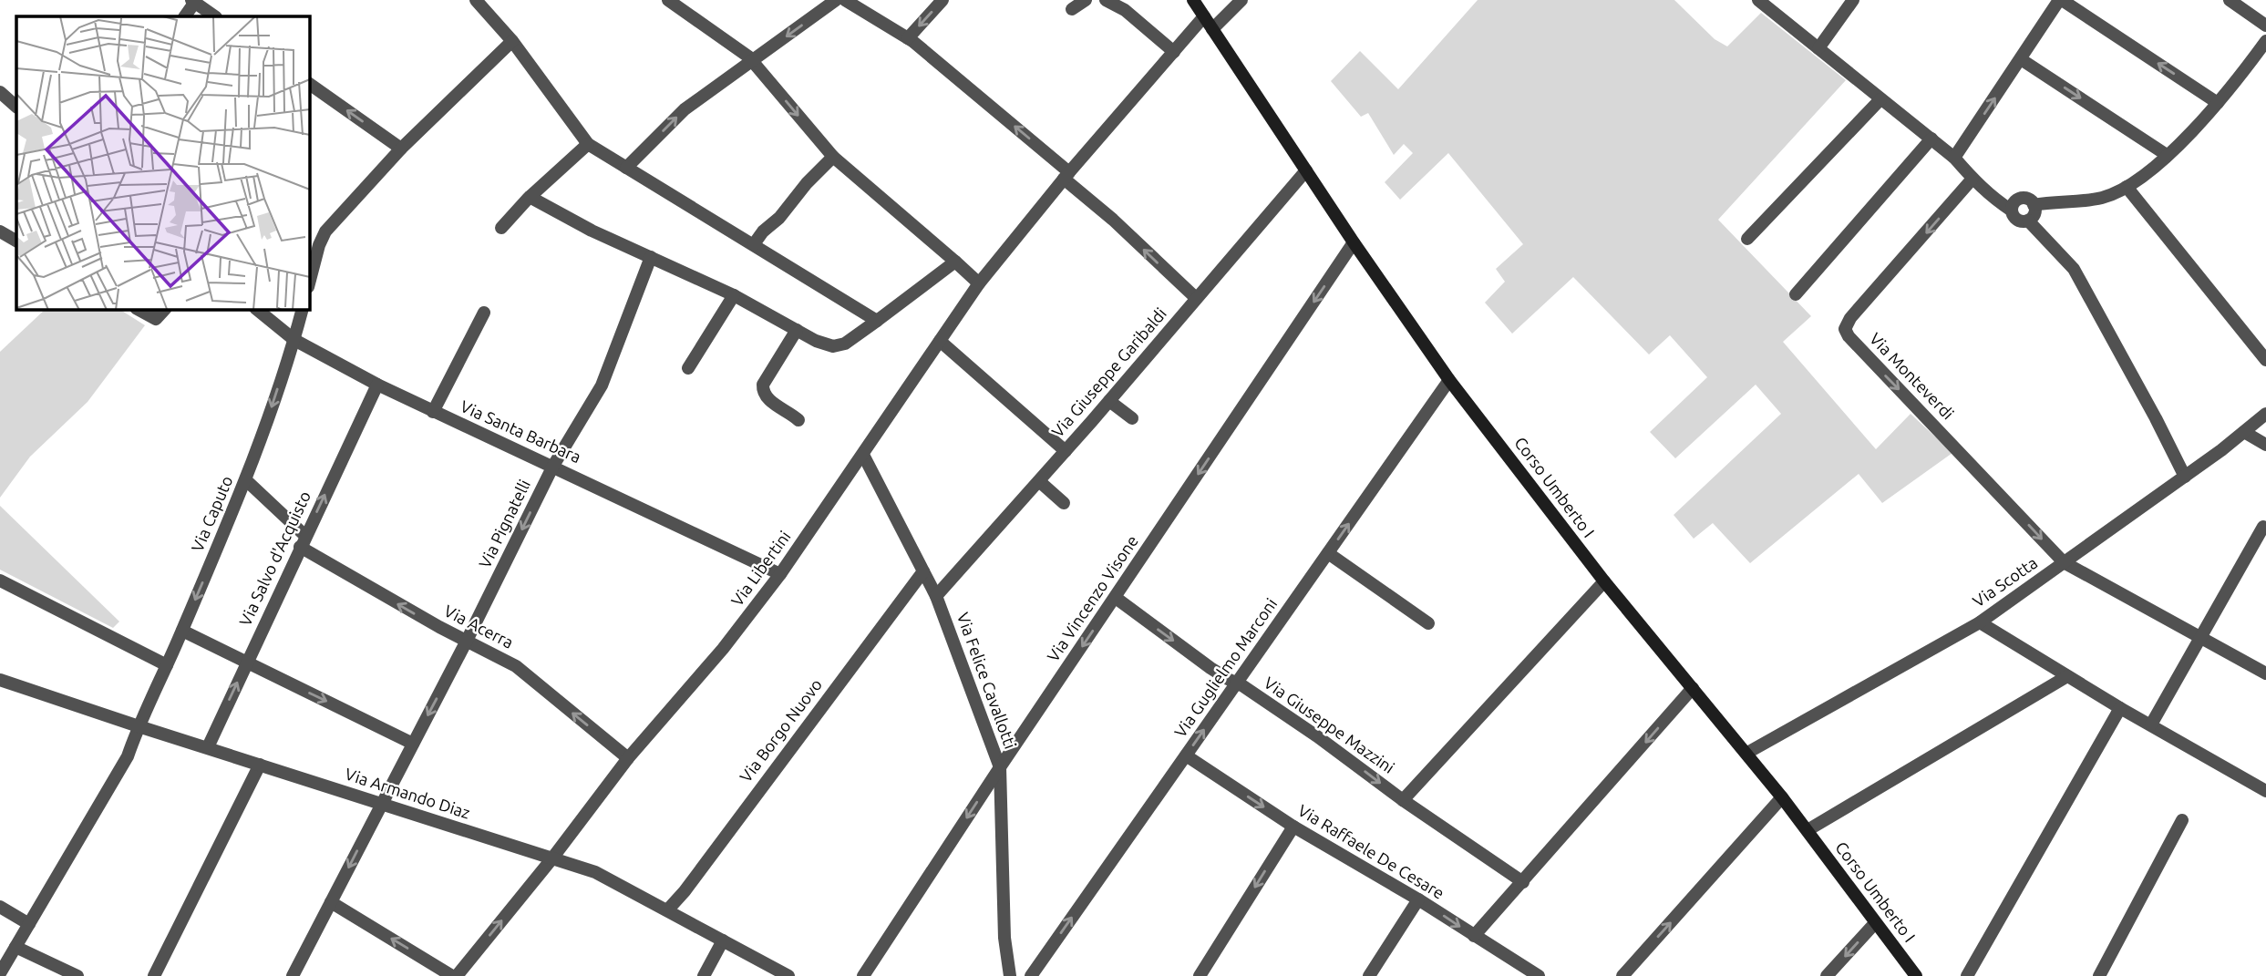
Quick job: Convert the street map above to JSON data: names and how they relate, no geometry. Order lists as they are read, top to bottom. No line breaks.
{"streets":{"main road":["Corso Umberto I"],"street":["Via Giuseppe Garibaldi","Via Monteverdi","Via Santa Barbara","Via Caputo","Via Pignatelli","Via Salvo d'Acquisto","Via Libertini","Via Scotta","Via Vincenzo Visone","Via Acerra","Via Guglielmo Marconi","Via Felice Cavallotti","Via Giuseppe Mazzini","Via Borgo Nuovo","Via Armando Diaz","Via Raffaele De Cesare"]},"crossings":[["Via Giuseppe Garibaldi","Corso Umberto I"],["Via Giuseppe Garibaldi","Via Felice Cavallotti"],["Via Monteverdi","Via Scotta"],["Via Santa Barbara","Via Caputo"],["Via Santa Barbara","Via Pignatelli"],["Via Santa Barbara","Via Salvo d'Acquisto"],["Via Santa Barbara","Via Libertini"],["Corso Umberto I","Via Libertini"],["Corso Umberto I","Via Scotta"],["Corso Umberto I","Via Vincenzo Visone"],["Corso Umberto I","Via Guglielmo Marconi"],["Via Caputo","Via Acerra"],["Via Caputo","Via Armando Diaz"],["Via Pignatelli","Via Acerra"],["Via Pignatelli","Via Armando Diaz"],["Via Salvo d'Acquisto","Via Acerra"],["Via Salvo d'Acquisto","Via Armando Diaz"],["Via Libertini","Via Acerra"],["Via Libertini","Via Felice Cavallotti"],["Via Libertini","Via Armando Diaz"],["Via Vincenzo Visone","Via Felice Cavallotti"],["Via Vincenzo Visone","Via Giuseppe Mazzini"],["Via Guglielmo Marconi","Via Giuseppe Mazzini"],["Via Guglielmo Marconi","Via Raffaele De Cesare"],["Via Felice Cavallotti","Via Borgo Nuovo"],["Via Borgo Nuovo","Via Armando Diaz"]],"one_way":["Via Caputo","Via Pignatelli","Via Salvo d'Acquisto","Via Vincenzo Visone","Via Acerra","Via Guglielmo Marconi","Via Giuseppe Mazzini","Via Raffaele De Cesare"]}
